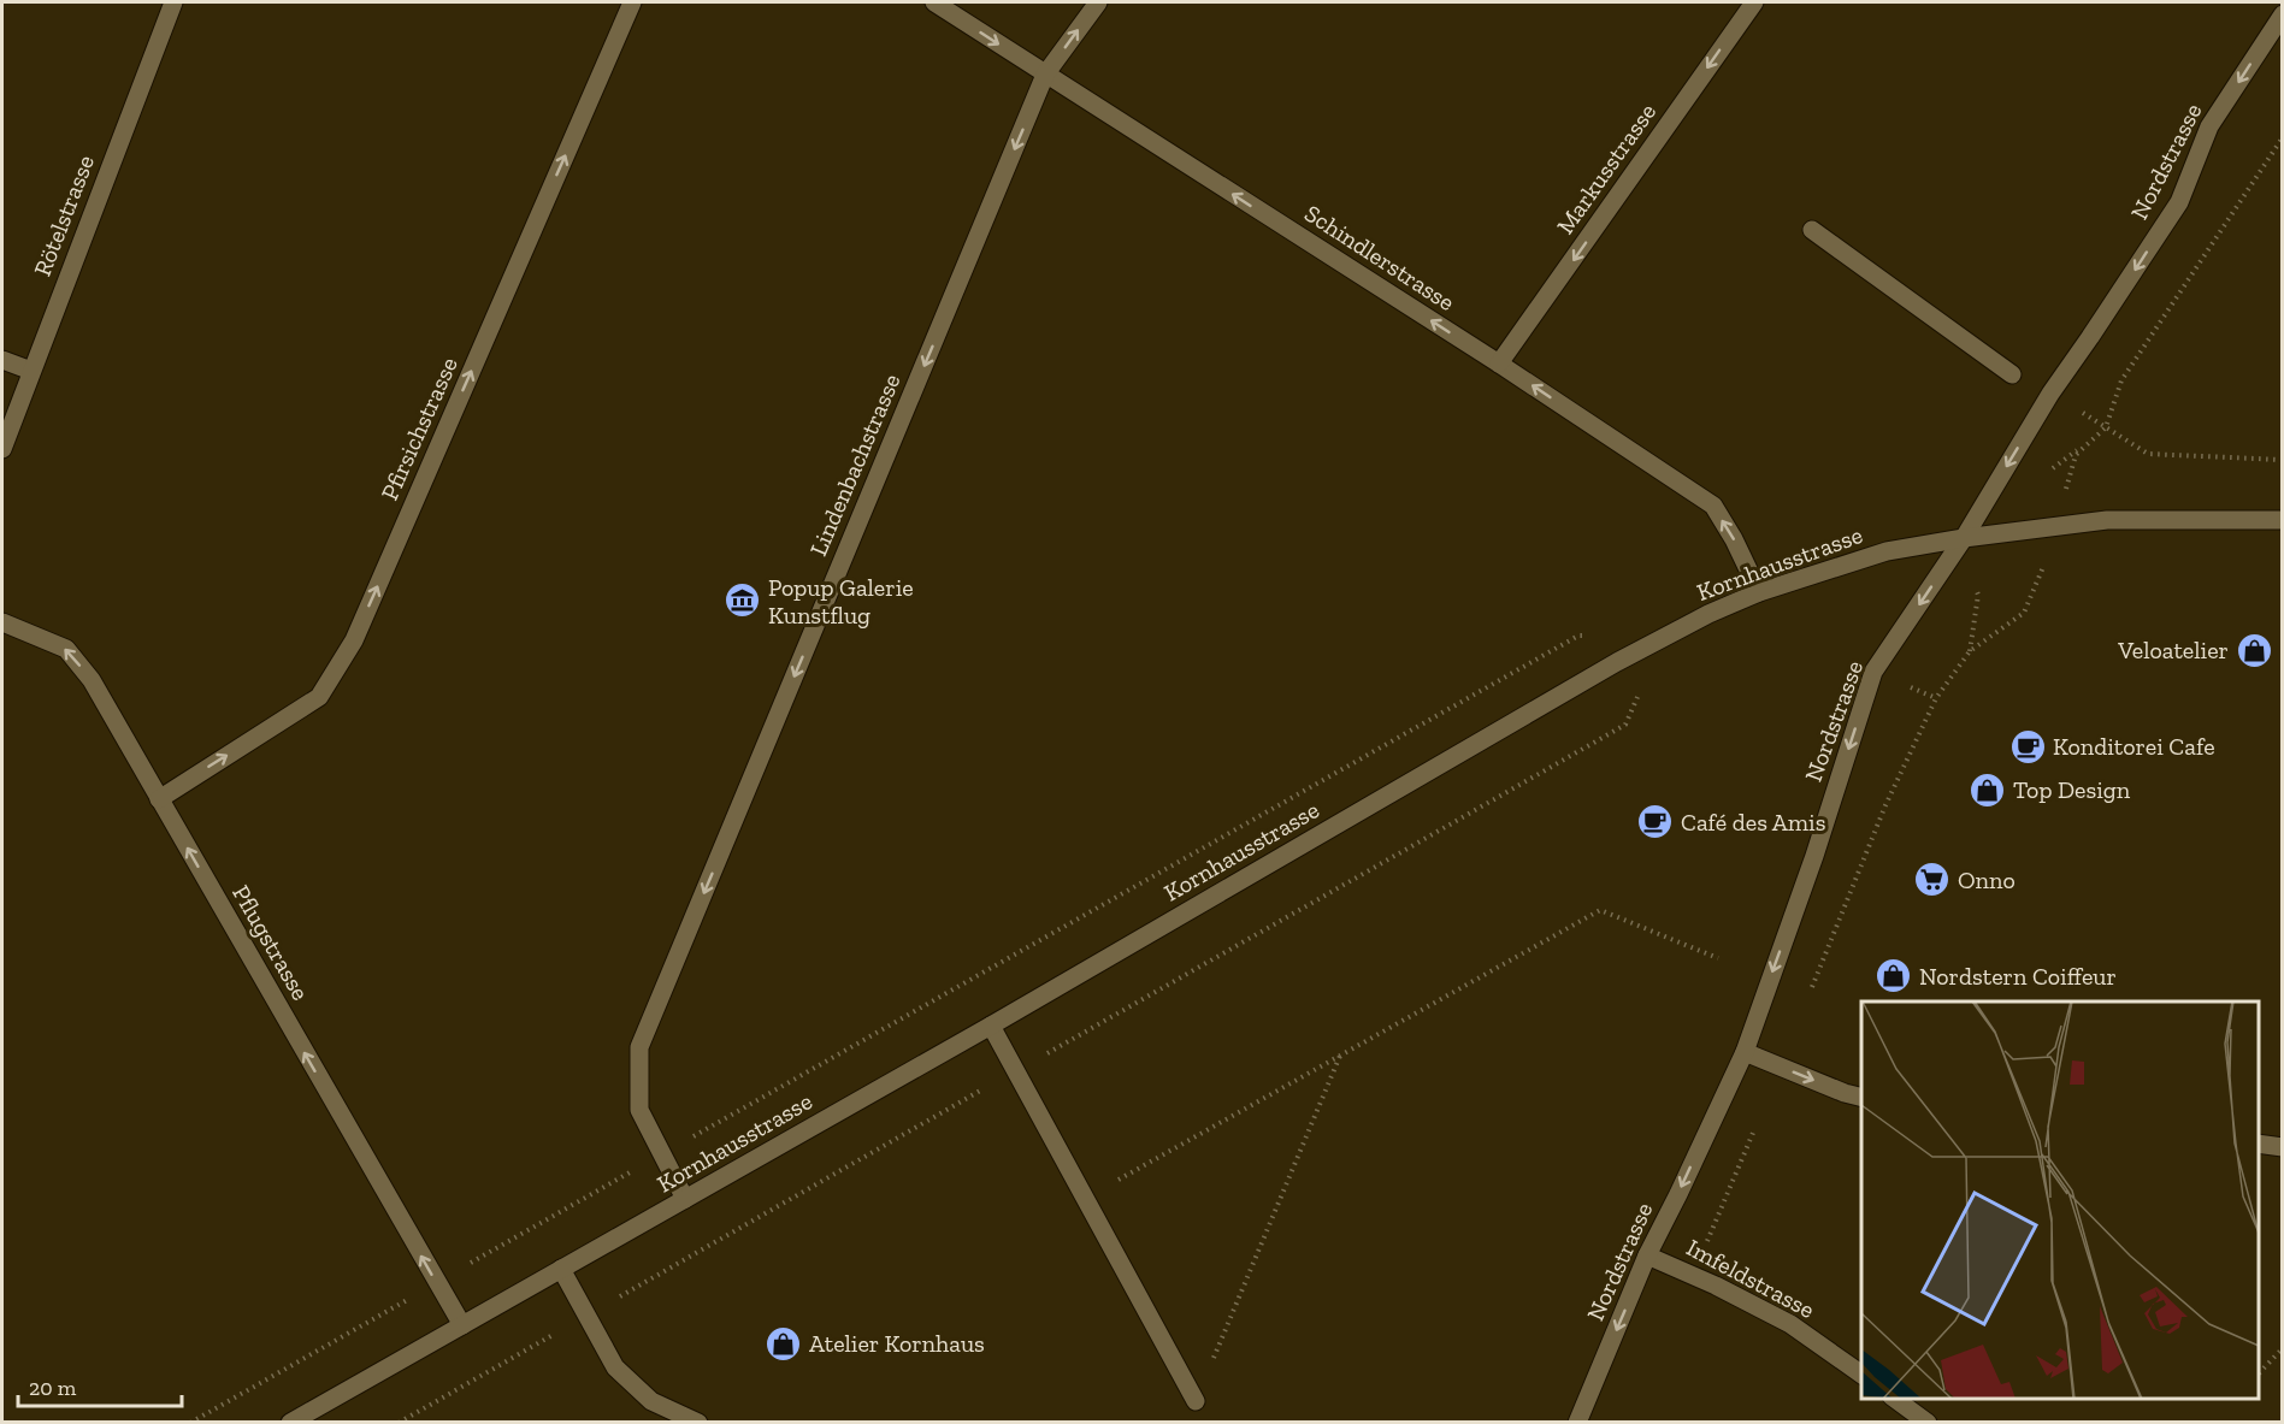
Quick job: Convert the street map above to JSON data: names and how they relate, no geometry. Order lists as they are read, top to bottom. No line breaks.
{"streets":{"street":["Nordstrasse","Markusstrasse","Rötelstrasse","Schindlerstrasse","Pfirsichstrasse","Lindenbachstrasse","Kornhausstrasse","Pflugstrasse","Imfeldstrasse"]},"crossings":[["Nordstrasse","Kornhausstrasse"],["Nordstrasse","Imfeldstrasse"],["Markusstrasse","Schindlerstrasse"],["Schindlerstrasse","Lindenbachstrasse"],["Schindlerstrasse","Kornhausstrasse"],["Pfirsichstrasse","Pflugstrasse"],["Lindenbachstrasse","Kornhausstrasse"],["Kornhausstrasse","Pflugstrasse"]],"one_way":["Nordstrasse","Markusstrasse","Pfirsichstrasse","Lindenbachstrasse","Pflugstrasse"],"places":{"museum":["Popup Galerie Kunstflug"],"shop":["Veloatelier","Top Design","Nordstern Coiffeur","Atelier Kornhaus"],"cafe":["Konditorei Cafe","Café des Amis"],"supermarket":["Onno"]},"scale_bar":"20 m"}
